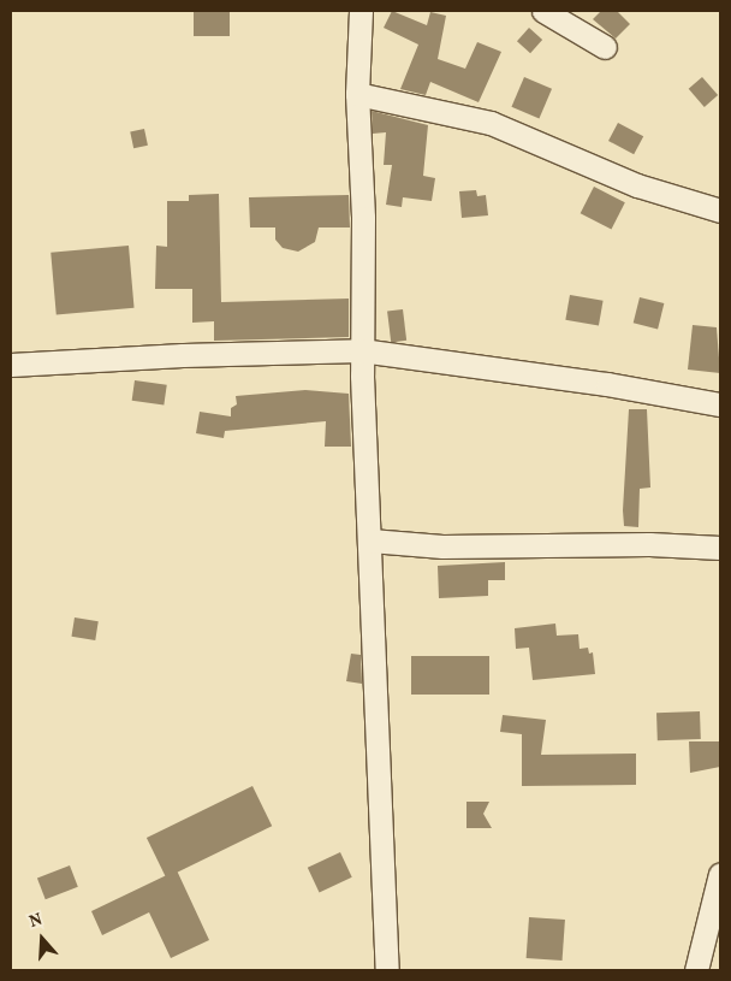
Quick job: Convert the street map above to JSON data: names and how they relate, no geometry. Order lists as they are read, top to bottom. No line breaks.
{"north":"top"}
